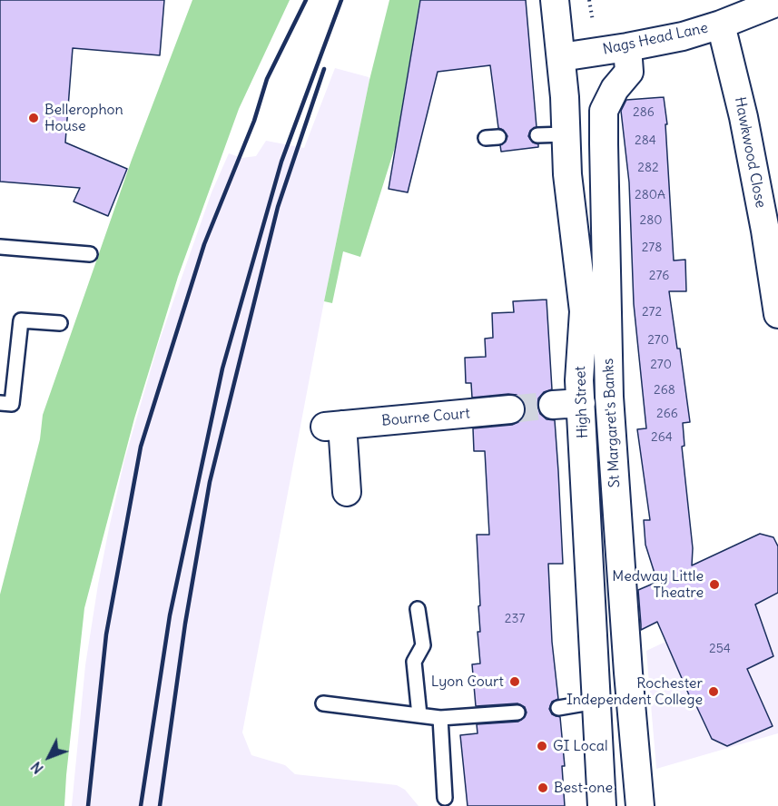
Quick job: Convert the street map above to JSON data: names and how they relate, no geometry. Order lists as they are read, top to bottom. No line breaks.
{"streets":{"street":["Nags Head Lane","Hawkwood Close","High Street","Bourne Court","St Margaret's Banks"]},"crossings":[["Nags Head Lane","Hawkwood Close"],["Nags Head Lane","High Street"],["Nags Head Lane","St Margaret's Banks"]],"places":["Bellerophon House","Medway Little Theatre","Lyon Court","Rochester Independent College","GI Local","Best-one"],"house_numbers":["286","284","282","280A","280","278","276","272","270","270","268","266","264","237","254"],"north":"bottom left"}
